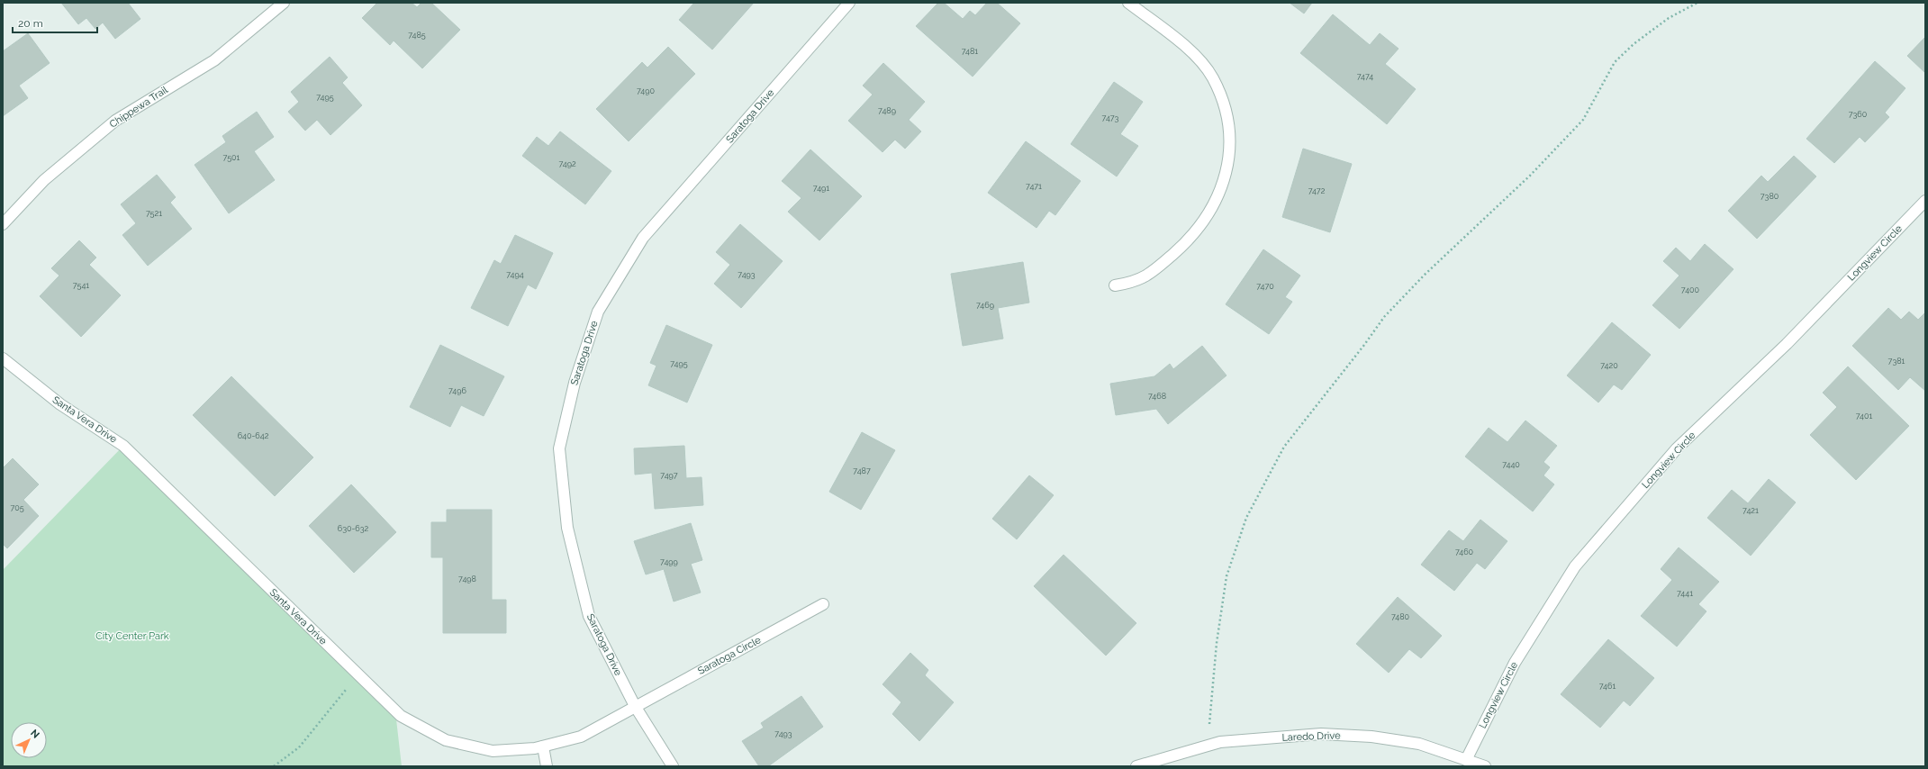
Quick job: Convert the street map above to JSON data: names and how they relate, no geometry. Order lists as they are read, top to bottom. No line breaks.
{"streets":{"street":["Chippewa Trail","Saratoga Drive","Longview Circle","Santa Vera Drive","Saratoga Circle","Laredo Drive"]},"crossings":[["Saratoga Drive","Santa Vera Drive"],["Saratoga Drive","Saratoga Circle"],["Longview Circle","Laredo Drive"],["Santa Vera Drive","Saratoga Circle"]],"parks":["City Center Park"],"house_numbers":["7485","7481","7474","7490","7495","7489","7360","7473","7501","7492","7471","7491","7472","7380","7521","7494","7493","7541","7470","7400","7469","7381","7495","7420","7496","7468","7401","640-642","7440","7487","7497","705","7421","630-632","7460","7499","7498","7441","7480","7461","7493"],"scale_bar":"20 m","north":"top right"}
